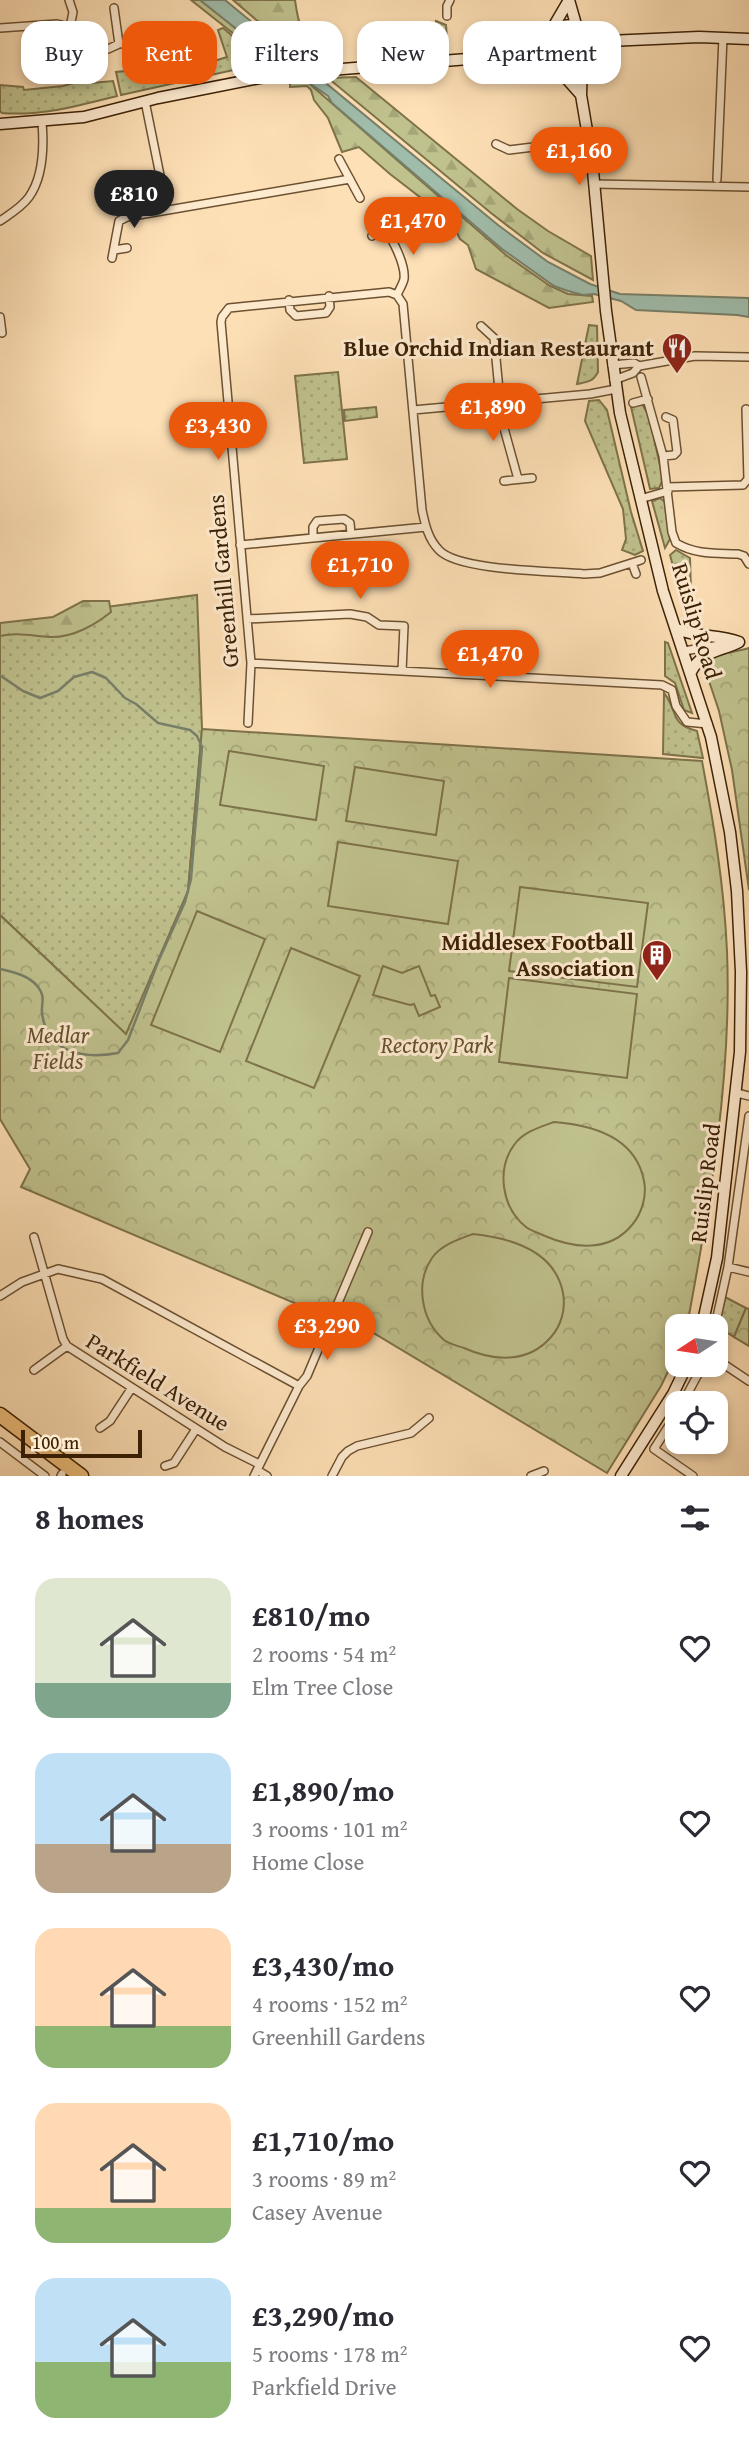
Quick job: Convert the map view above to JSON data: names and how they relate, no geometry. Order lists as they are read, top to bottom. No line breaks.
{"streets":{"main road":["Ruislip Road"],"street":["Greenhill Gardens","Parkfield Avenue"]},"parks":["Medlar Fields","Rectory Park"],"places":{"restaurant":["Blue Orchid Indian Restaurant"],"building":["Middlesex Football Association"]},"scale_bar":"100 m","north":"left","page":{"chip":["Buy","Rent","Filters","New","Apartment"],"price":["£1,160","£810","£1,470","£1,890","£3,430","£1,710","£1,470","£3,290"],"scale":"100 m","heading":"8 homes","list":[{"name":"£810/mo","note":"2 rooms · 54 m² · Elm Tree Close"},{"name":"£1,890/mo","note":"3 rooms · 101 m² · Home Close"},{"name":"£3,430/mo","note":"4 rooms · 152 m² · Greenhill Gardens"},{"name":"£1,710/mo","note":"3 rooms · 89 m² · Casey Avenue"},{"name":"£3,290/mo","note":"5 rooms · 178 m² · Parkfield Drive"}]}}
